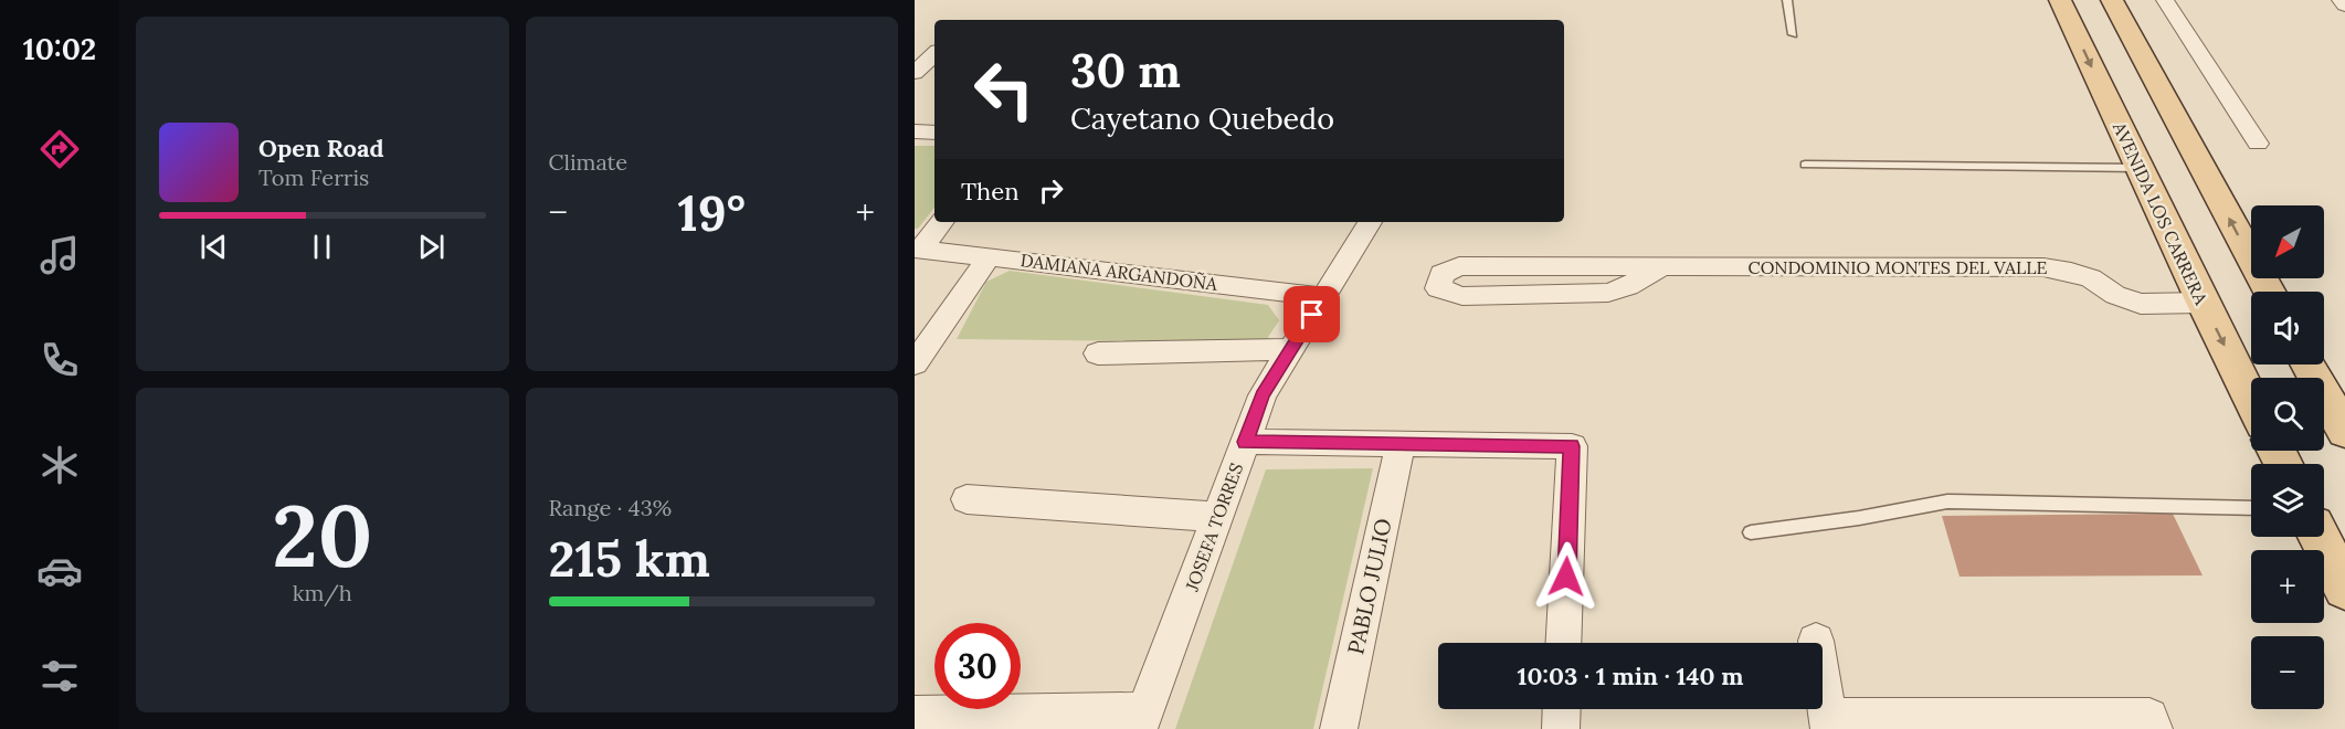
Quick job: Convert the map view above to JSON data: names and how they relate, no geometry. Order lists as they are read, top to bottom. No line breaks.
{"streets":{"main road":["AVENIDA LOS CARRERA"],"street":["CONDOMINIO MONTES DEL VALLE","DAMIANA ARGANDOÑA","JOSEFA TORRES","PABLO JULIO"]},"crossings":[["AVENIDA LOS CARRERA","CONDOMINIO MONTES DEL VALLE"],["DAMIANA ARGANDOÑA","JOSEFA TORRES"]],"north":"bottom left","page":{"tabs":"10:02","tile":["Climate",["20","km/h"],["Range · 43%","215 km"]],"turn":["30 m","Cayetano Quebedo"],"song":["Open Road","Tom Ferris"],"then":"Then","heat":["−","19°","+"],"map_buttons":["+","−"],"limit":"30","trip":"10:03 · 1 min · 140 m"}}
